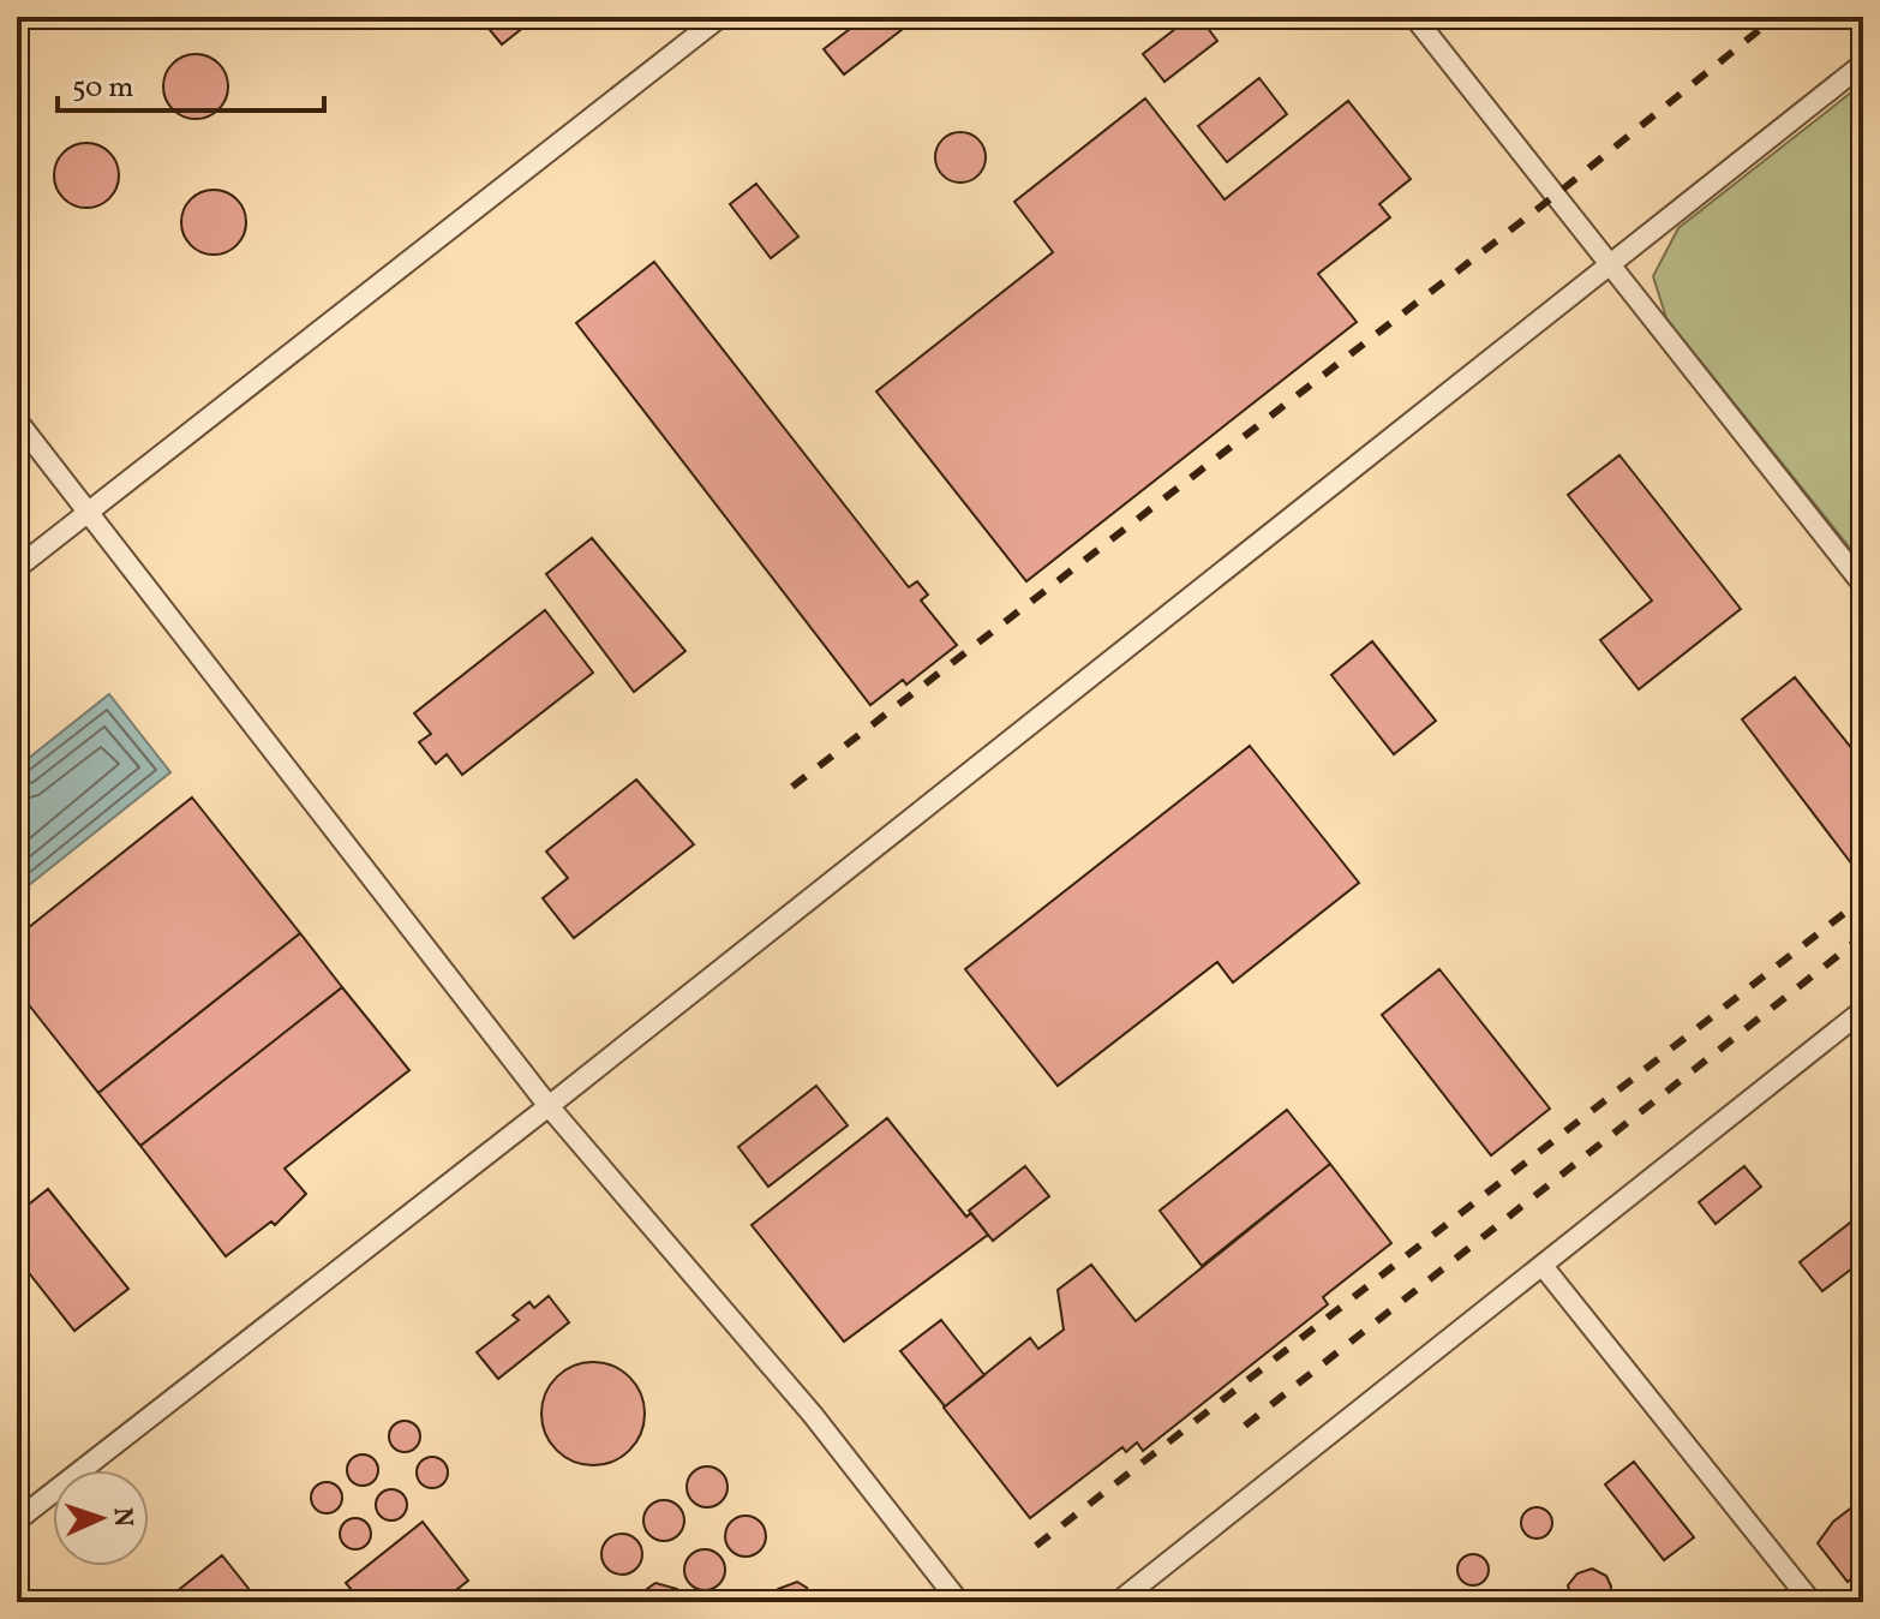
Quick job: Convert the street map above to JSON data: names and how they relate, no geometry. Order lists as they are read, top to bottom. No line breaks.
{"scale_bar":"50 m","north":"right"}
